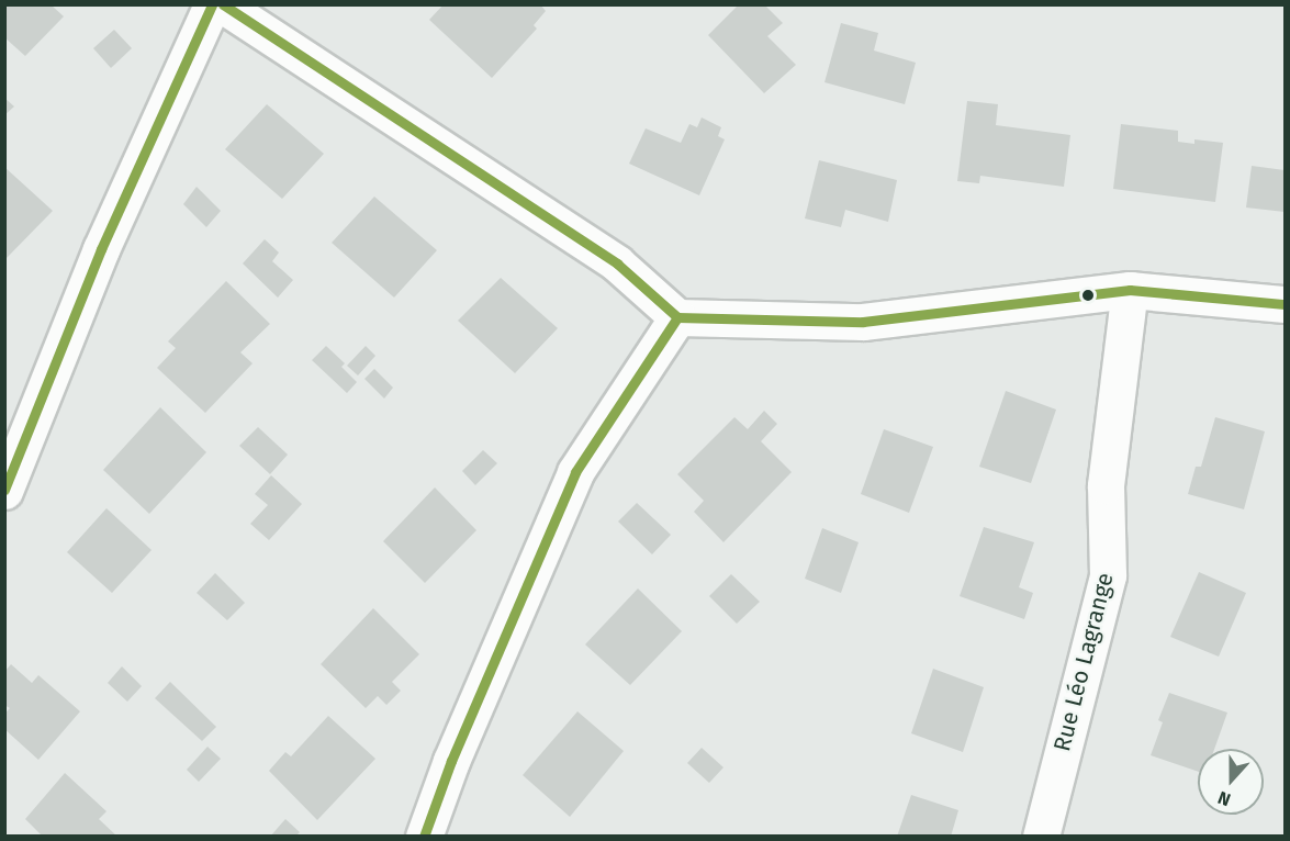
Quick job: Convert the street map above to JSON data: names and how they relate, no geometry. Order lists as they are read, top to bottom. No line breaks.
{"streets":{"street":["Rue Léo Lagrange"]},"north":"bottom"}
